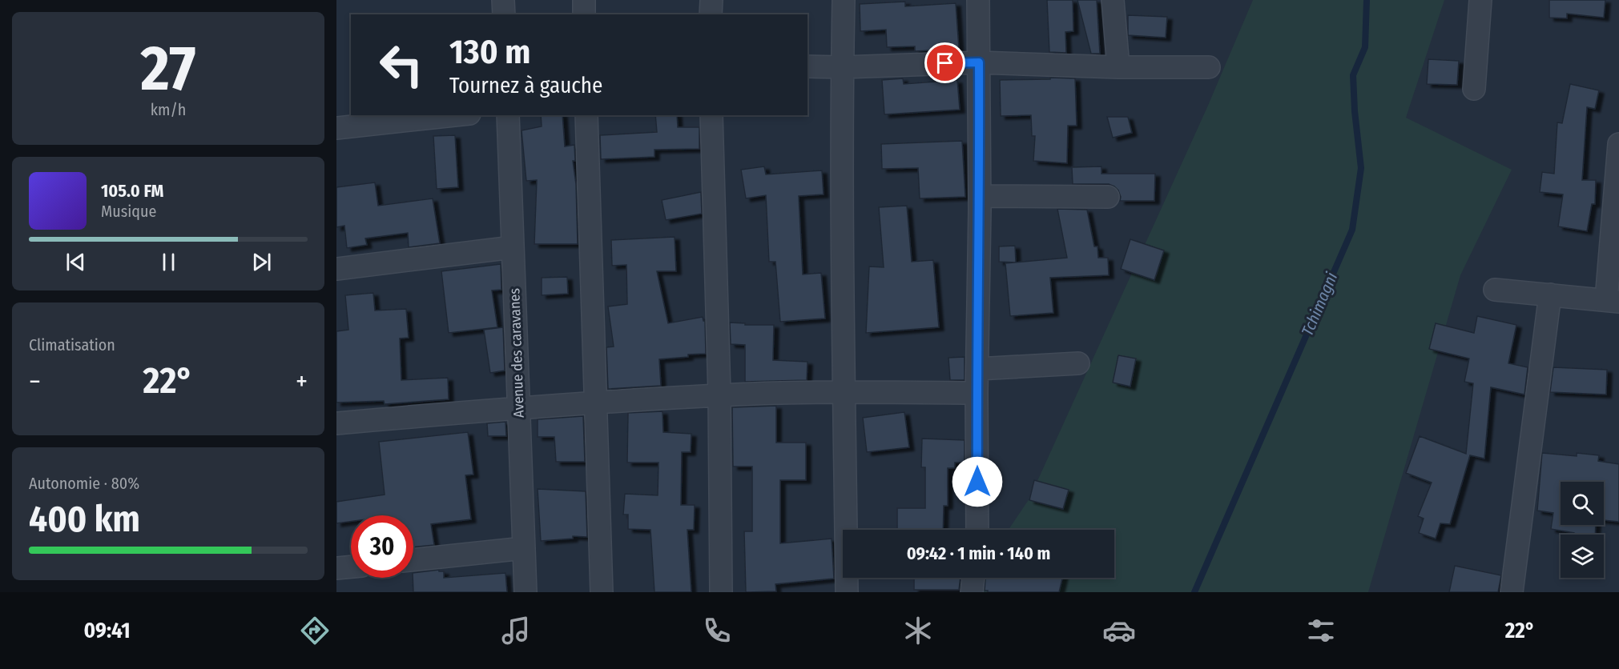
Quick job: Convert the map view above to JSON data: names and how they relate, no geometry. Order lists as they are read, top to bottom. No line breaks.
{"streets":{"street":["Avenue des caravanes"]},"water":["Tchimagni"],"page":{"tile":[["27","km/h"],"Climatisation",["Autonomie · 80%","400 km"]],"turn":["130 m","Tournez à gauche"],"song":["105.0 FM","Musique"],"heat":["−","22°","+"],"limit":"30","trip":"09:42 · 1 min · 140 m","tabs":["09:41","22°"]}}
